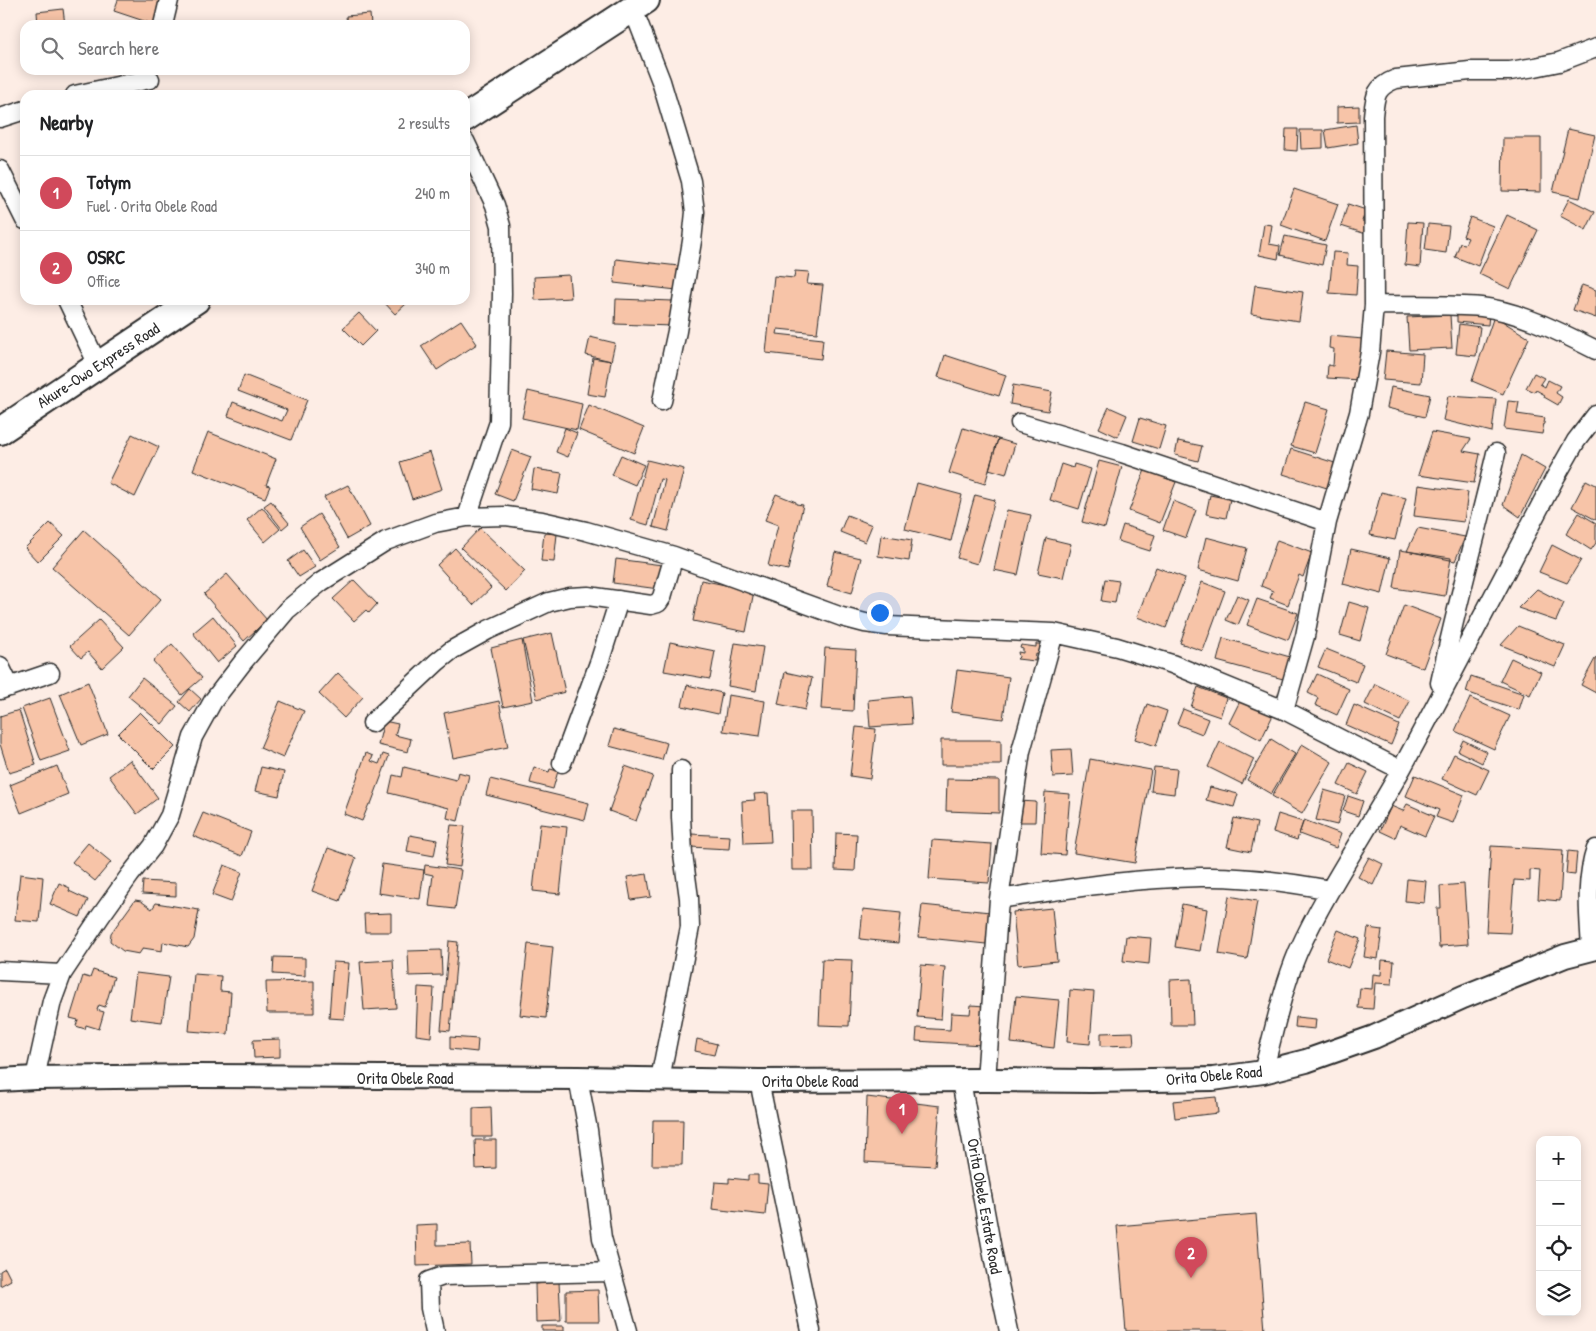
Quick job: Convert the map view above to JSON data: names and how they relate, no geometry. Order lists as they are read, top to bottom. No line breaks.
{"streets":{"highway":["Akure-Owo Express Road"],"main road":["Orita Obele Road"],"street":["Orita Obele Estate Road"]},"crossings":[["Orita Obele Road","Orita Obele Estate Road"]],"page":{"search":"Search here","heading":["Nearby","2 results"],"list":[{"mark":"1","name":"Totym","note":"Fuel · Orita Obele Road","value":"240 m"},{"mark":"2","name":"OSRC","note":"Office","value":"340 m"}],"pins":["1","2"],"map_buttons":["+","−"]}}
